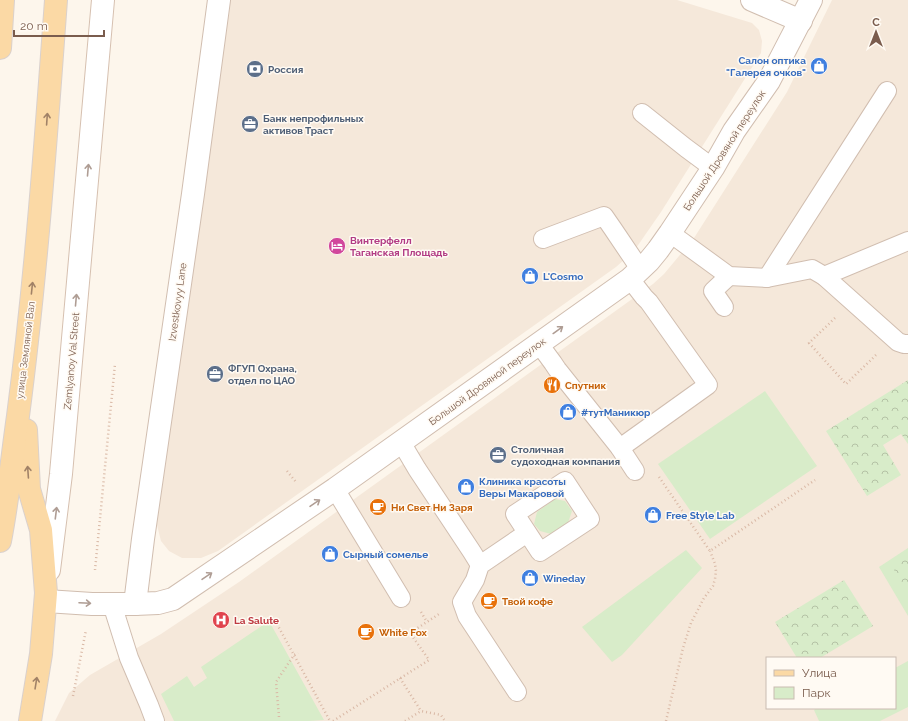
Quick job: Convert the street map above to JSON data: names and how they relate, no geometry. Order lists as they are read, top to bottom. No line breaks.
{"streets":{"main road":["улица Земляной Вал","Zemlyanoy Val Street"],"street":["Большой Дровяной переулок","Izvestkovyy Lane"]},"crossings":[["Большой Дровяной переулок","Izvestkovyy Lane"],["Большой Дровяной переулок","Zemlyanoy Val Street"]],"one_way":["Большой Дровяной переулок","улица Земляной Вал","Zemlyanoy Val Street"],"places":{"shop":["Салон оптика \"Галерея очков\"","L'Cosmo","#тутМаникюр","Клиника красоты Веры Макаровой","Free Style Lab","Сырный сомелье","Wineday"],"bank":["Россия"],"office":["Банк непрофильных активов Траст","ФГУП Охрана, отдел по ЦАО","Столичная судоходная компания"],"hotel":["Винтерфелл Таганская Площадь"],"restaurant":["Спутник"],"cafe":["Ни Свет Ни Заря","Твой кофе","White Fox"],"hospital":["La Salute"]},"legend":["Улица","Парк"],"scale_bar":"20 m","north":"top"}
